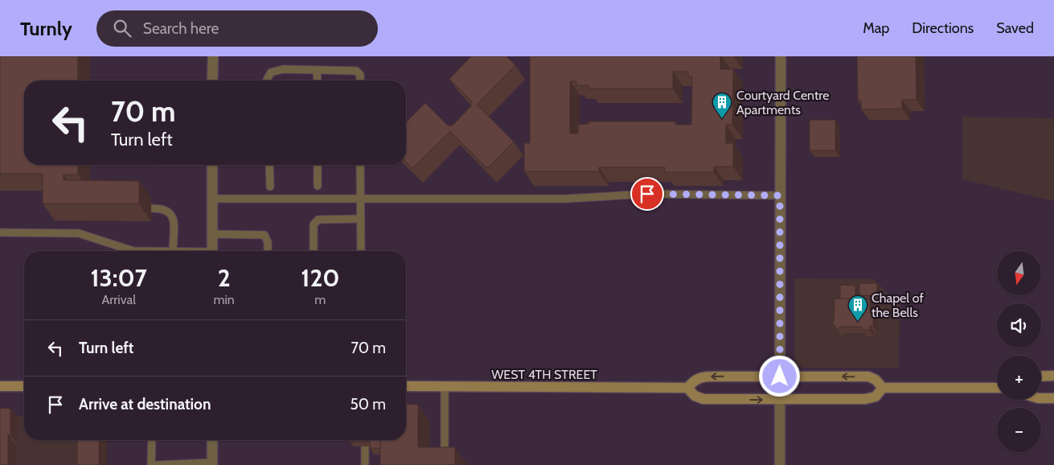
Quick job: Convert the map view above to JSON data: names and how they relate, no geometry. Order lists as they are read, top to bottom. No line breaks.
{"streets":{"main road":["WEST 4TH STREET"]},"places":{"building":["Courtyard Centre Apartments","Chapel of the Bells"]},"north":"bottom","page":{"header":"Turnly","search":"Search here","nav":["Map","Directions","Saved"],"turn":["70 m","Turn left"],"map_buttons":["+","−"],"eta":["13:07","Arrival","2","min","120","m"],"list":[{"name":"Turn left","value":"70 m"},{"name":"Arrive at destination","value":"50 m"}]}}
